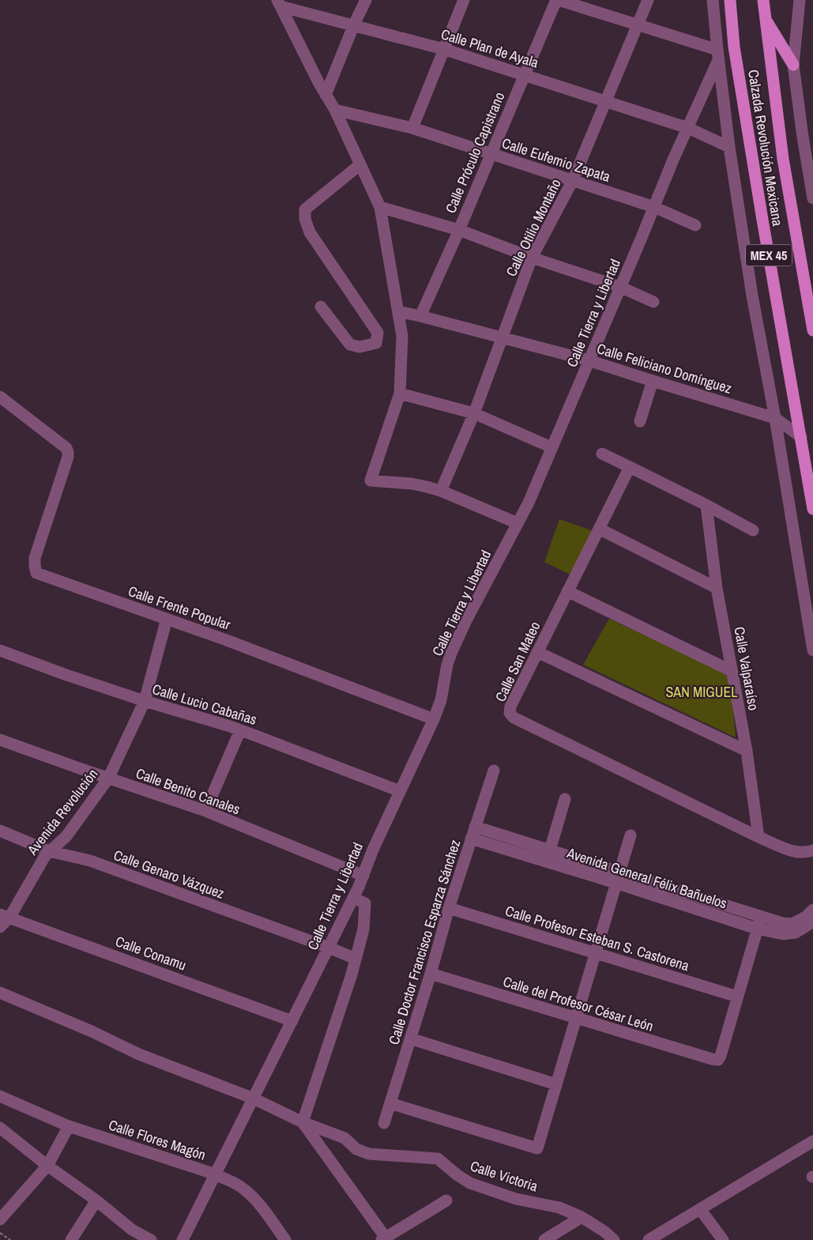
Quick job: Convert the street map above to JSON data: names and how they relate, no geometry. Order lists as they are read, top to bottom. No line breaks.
{"streets":{"main road":["Calzada Revolución Mexicana","MEX 45"],"street":["Calle Plan de Ayala","Calle Próculo Capistrano","Calle Eufemio Zapata","Calle Otilio Montaño","Calle Tierra y Libertad","Calle Feliciano Domínguez","Calle Frente Popular","Calle San Mateo","Calle Valparaíso","Calle Lucio Cabañas","Calle Benito Canales","Avenida Revolución","Calle Genaro Vázquez","Avenida General Félix Bañuelos","Calle Profesor Esteban S. Castorena","Calle Doctor Francisco Esparza Sánchez","Calle Conamu","Calle del Profesor César León","Calle Flores Magón","Calle Victoria"]},"crossings":[["Calle Plan de Ayala","Calle Próculo Capistrano"],["Calle Plan de Ayala","Calle Otilio Montaño"],["Calle Plan de Ayala","Calle Tierra y Libertad"],["Calzada Revolución Mexicana","Calle Feliciano Domínguez"],["Calle Próculo Capistrano","Calle Eufemio Zapata"],["Calle Próculo Capistrano","Calle Feliciano Domínguez"],["Calle Eufemio Zapata","Calle Otilio Montaño"],["Calle Eufemio Zapata","Calle Tierra y Libertad"],["Calle Otilio Montaño","Calle Feliciano Domínguez"],["Calle Tierra y Libertad","Calle Feliciano Domínguez"],["Calle Tierra y Libertad","Calle Frente Popular"],["Calle Tierra y Libertad","Calle Lucio Cabañas"],["Calle Tierra y Libertad","Calle Benito Canales"],["Calle Tierra y Libertad","Calle Genaro Vázquez"],["Calle Tierra y Libertad","Calle Conamu"],["Calle Tierra y Libertad","Calle Flores Magón"],["Calle Tierra y Libertad","Calle Victoria"],["Calle Frente Popular","Avenida Revolución"],["Calle San Mateo","Calle Valparaíso"],["Calle Lucio Cabañas","Avenida Revolución"],["Calle Benito Canales","Avenida Revolución"],["Avenida Revolución","Calle Genaro Vázquez"],["Avenida Revolución","Calle Conamu"],["Avenida General Félix Bañuelos","Calle Doctor Francisco Esparza Sánchez"],["Calle Profesor Esteban S. Castorena","Calle Doctor Francisco Esparza Sánchez"],["Calle Profesor Esteban S. Castorena","Calle del Profesor César León"],["Calle Doctor Francisco Esparza Sánchez","Calle del Profesor César León"]],"parks":["SAN MIGUEL"]}
